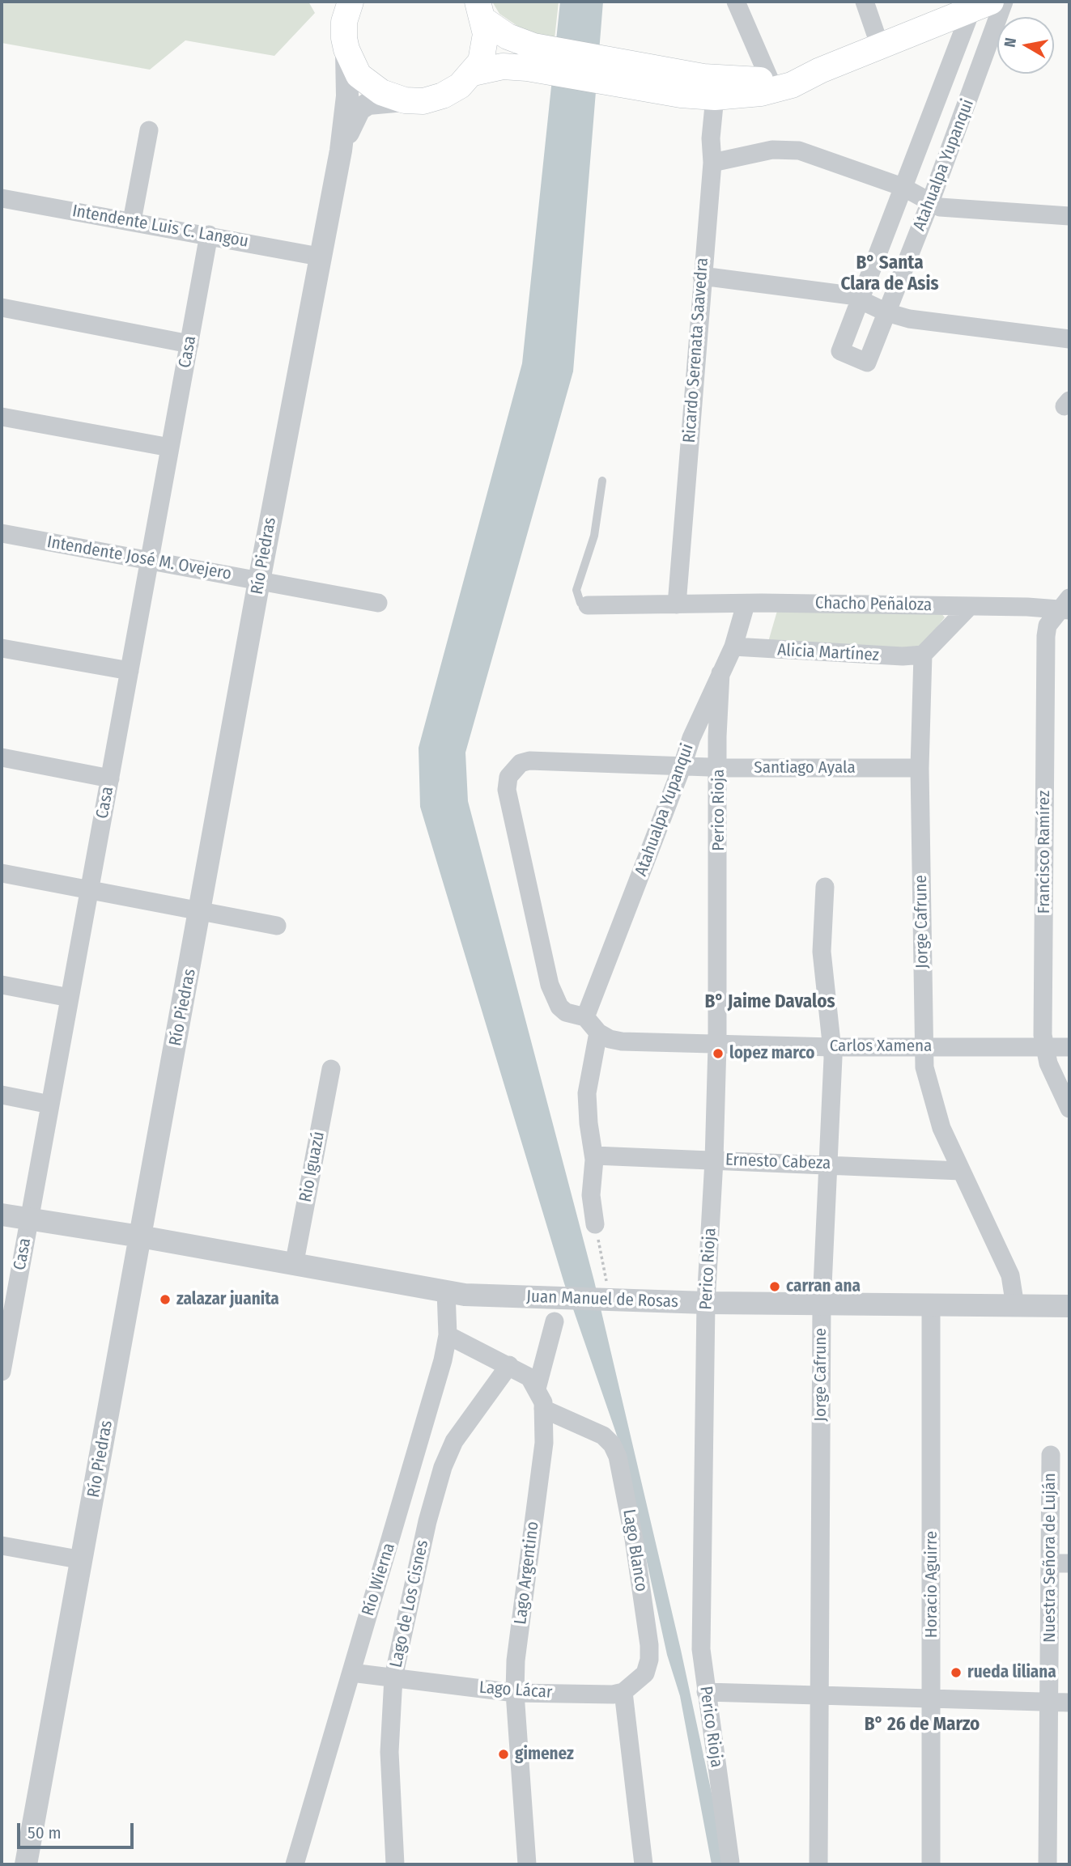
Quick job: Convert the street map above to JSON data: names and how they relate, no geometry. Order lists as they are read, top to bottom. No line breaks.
{"streets":{"street":["Atahualpa Yupanqui","Intendente Luis C. Langou","Ricardo Serenata Saavedra","Casa","Río Piedras","Intendente José M. Ovejero","Chacho Peñaloza","Alicia Martínez","Santiago Ayala","Perico Rioja","Francisco Ramírez","Jorge Cafrune","Carlos Xamena","Ernesto Cabeza","Rio Iguazú","Juan Manuel de Rosas","Lago Blanco","Nuestra Señora de Luján","Lago Argentino","Río Wierna","Horacio Aguirre","Lago de Los Cisnes","Lago Lácar"]},"crossings":[["Atahualpa Yupanqui","Chacho Peñaloza"],["Atahualpa Yupanqui","Alicia Martínez"],["Atahualpa Yupanqui","Santiago Ayala"],["Atahualpa Yupanqui","Perico Rioja"],["Intendente Luis C. Langou","Casa"],["Intendente Luis C. Langou","Río Piedras"],["Ricardo Serenata Saavedra","Chacho Peñaloza"],["Casa","Intendente José M. Ovejero"],["Casa","Juan Manuel de Rosas"],["Río Piedras","Intendente José M. Ovejero"],["Río Piedras","Juan Manuel de Rosas"],["Chacho Peñaloza","Francisco Ramírez"],["Alicia Martínez","Jorge Cafrune"],["Santiago Ayala","Perico Rioja"],["Santiago Ayala","Jorge Cafrune"],["Perico Rioja","Carlos Xamena"],["Perico Rioja","Ernesto Cabeza"],["Perico Rioja","Juan Manuel de Rosas"],["Francisco Ramírez","Carlos Xamena"],["Jorge Cafrune","Carlos Xamena"],["Jorge Cafrune","Ernesto Cabeza"],["Jorge Cafrune","Juan Manuel de Rosas"],["Rio Iguazú","Juan Manuel de Rosas"],["Juan Manuel de Rosas","Río Wierna"],["Juan Manuel de Rosas","Horacio Aguirre"],["Lago Blanco","Lago Argentino"],["Lago Blanco","Lago Lácar"],["Lago Argentino","Río Wierna"],["Lago Argentino","Lago de Los Cisnes"],["Lago Argentino","Lago Lácar"],["Río Wierna","Lago Lácar"],["Lago de Los Cisnes","Lago Lácar"]],"districts":["B° Santa Clara de Asis","B° Jaime Davalos","B° 26 de Marzo"],"places":["lopez marco","carran ana","zalazar juanita","rueda liliana","gimenez"],"scale_bar":"50 m","north":"left"}
